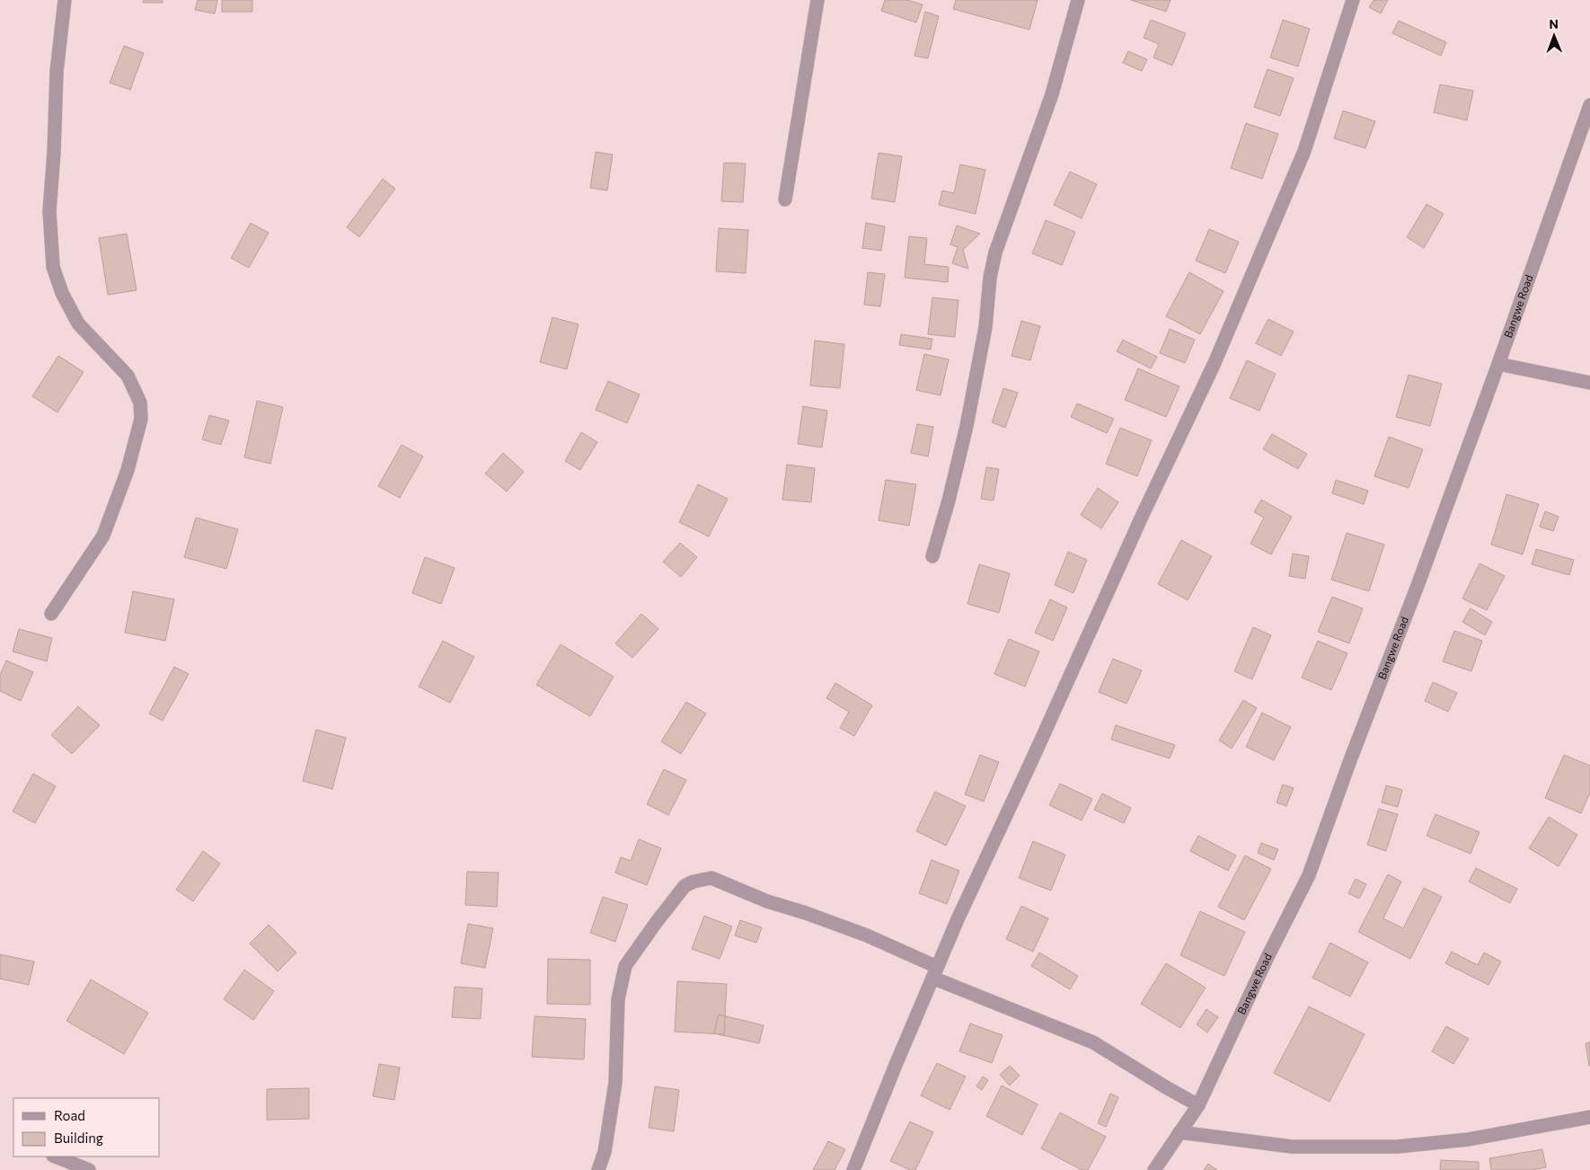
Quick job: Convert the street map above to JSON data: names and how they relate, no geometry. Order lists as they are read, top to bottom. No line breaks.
{"streets":{"street":["Bangwe Road"]},"legend":["Road","Building"],"north":"top"}
